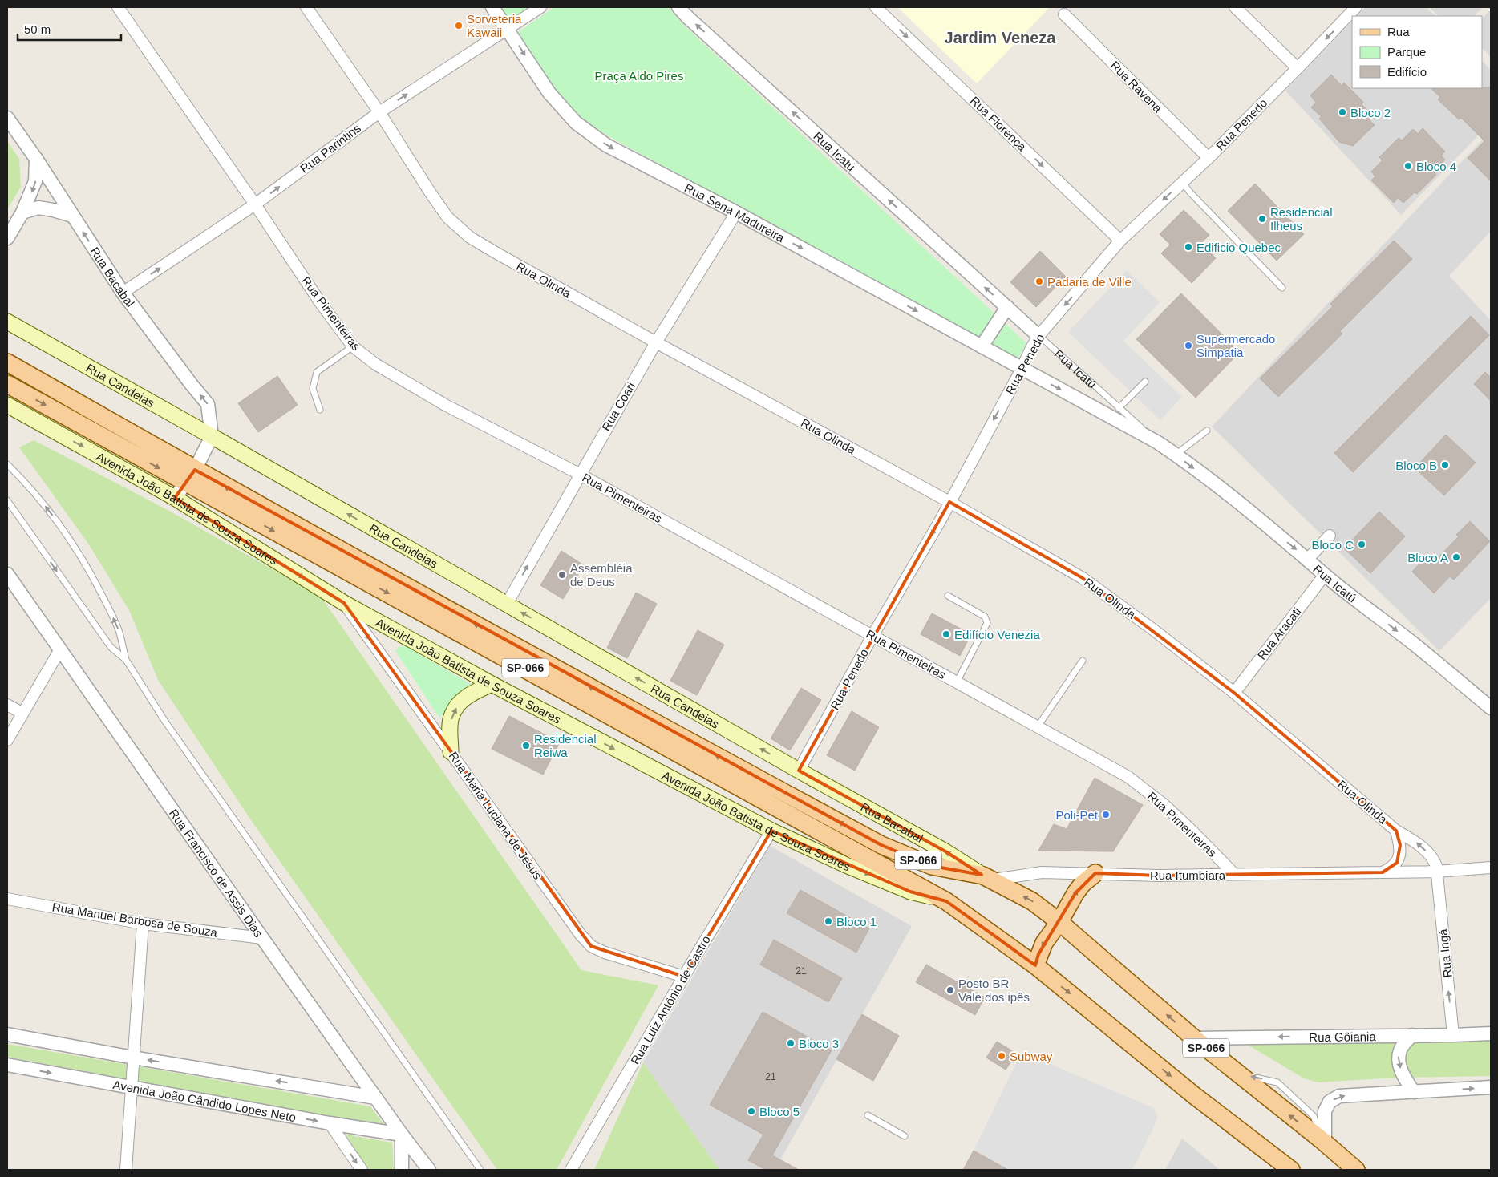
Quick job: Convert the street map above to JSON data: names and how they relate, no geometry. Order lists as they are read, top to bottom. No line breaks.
{"streets":{"main road":["Rua Bacabal","Rua Candeias","Avenida João Batista de Souza Soares","SP-066"],"street":["Rua Ravena","Rua Florença","Rua Penedo","Rua Parintins","Rua Icatú","Rua Sena Madureira","Rua Olinda","Rua Pimenteiras","Rua Coari","Rua Aracati","Rua Maria Luciana de Jesus","Rua Francisco de Assis Dias","Rua Itumbiara","Rua Manuel Barbosa de Souza","Rua Ingá","Rua Luiz Antônio de Castro","Rua Gôiania","Avenida João Cândido Lopes Neto"]},"crossings":[["Rua Ravena","Rua Penedo"],["Rua Florença","Rua Penedo"],["Rua Penedo","Rua Icatú"],["Rua Penedo","Rua Sena Madureira"],["Rua Penedo","Rua Bacabal"],["Rua Penedo","Rua Olinda"],["Rua Penedo","Rua Pimenteiras"],["Rua Penedo","Rua Candeias"],["Rua Parintins","Rua Sena Madureira"],["Rua Parintins","Rua Bacabal"],["Rua Parintins","Rua Olinda"],["Rua Parintins","Rua Pimenteiras"],["Rua Icatú","Rua Sena Madureira"],["Rua Icatú","Rua Aracati"],["Rua Sena Madureira","Rua Coari"],["Rua Bacabal","Rua Candeias"],["Rua Bacabal","SP-066"],["Rua Bacabal","Rua Itumbiara"],["Rua Olinda","Rua Coari"],["Rua Olinda","Rua Aracati"],["Rua Olinda","Rua Itumbiara"],["Rua Olinda","Rua Ingá"],["Rua Pimenteiras","Rua Coari"],["Rua Pimenteiras","Rua Itumbiara"],["Rua Candeias","Rua Coari"],["Avenida João Batista de Souza Soares","SP-066"],["Avenida João Batista de Souza Soares","Rua Maria Luciana de Jesus"],["Avenida João Batista de Souza Soares","Rua Luiz Antônio de Castro"],["SP-066","Rua Itumbiara"],["SP-066","Rua Gôiania"],["Rua Maria Luciana de Jesus","Rua Luiz Antônio de Castro"],["Rua Francisco de Assis Dias","Rua Manuel Barbosa de Souza"],["Rua Francisco de Assis Dias","Avenida João Cândido Lopes Neto"],["Rua Itumbiara","Rua Ingá"],["Rua Ingá","Rua Gôiania"]],"one_way":["Rua Florença","Rua Penedo","Rua Parintins","Rua Sena Madureira","Rua Bacabal","Rua Maria Luciana de Jesus","Rua Ingá","Rua Gôiania"],"districts":["Jardim Veneza"],"parks":["Praça Aldo Pires"],"places":["Sorveteria Kawaii","Bloco 2","Bloco 4","Residencial Ilheus","Edificio Quebec","Padaria de Ville","Supermercado Simpatia","Bloco B","Bloco C","Bloco A","Assembléia de Deus","Edifício Venezia","Residencial Reiwa","Poli-Pet","Bloco 1","Posto BR Vale dos ipês","Bloco 3","Subway","Bloco 5"],"house_numbers":["21","21"],"legend":["Rua","Parque","Edifício"],"scale_bar":"50 m"}
